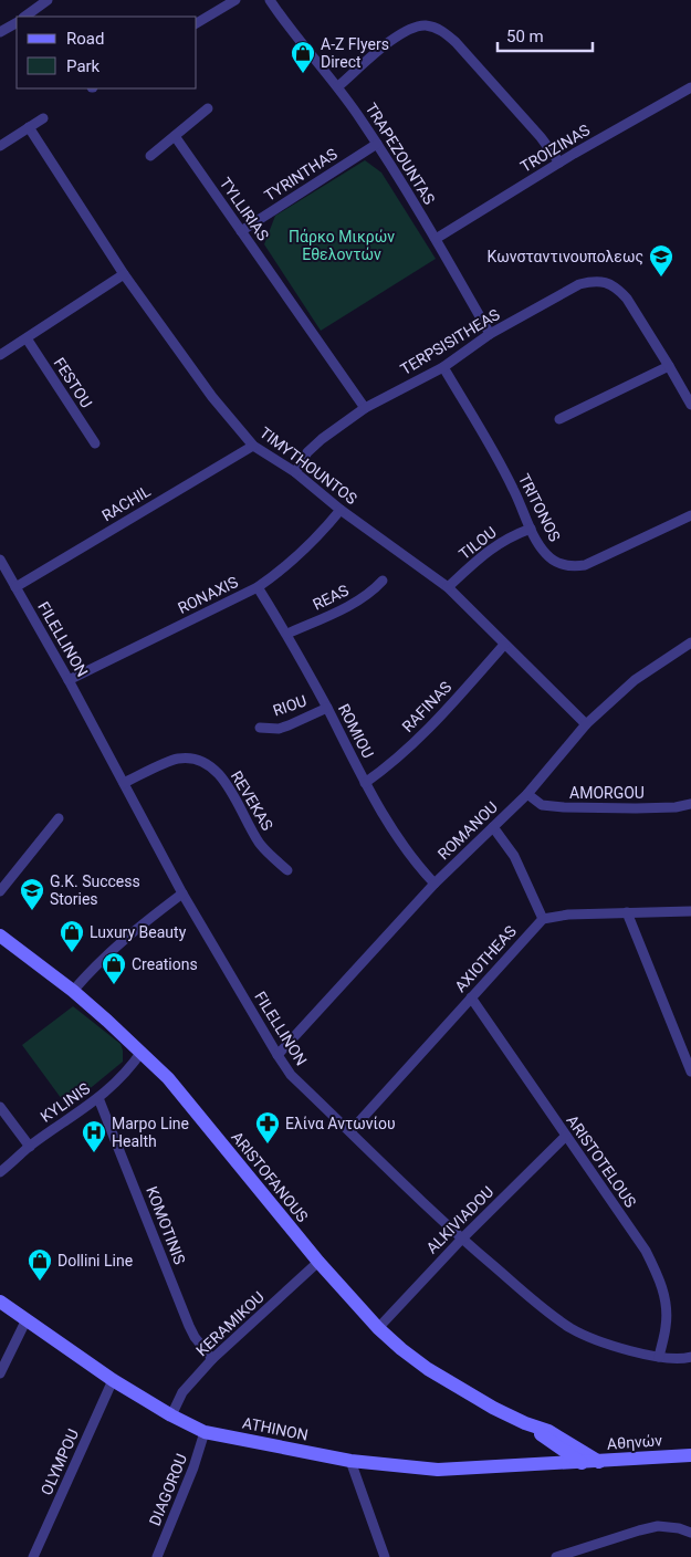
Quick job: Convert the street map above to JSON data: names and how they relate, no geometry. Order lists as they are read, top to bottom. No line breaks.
{"streets":{"street":["TROIZINAS","TRAPEZOUNTAS","TYRINTHAS","TYLLIRIAS","TERPSISITHEAS","FESTOU","TIMYTHOUNTOS","RACHIL","TRITONOS","TILOU","RONAXIS","REAS","FILELLINON","RIOU","RAFINAS","ROMIOU","AMORGOU","REVEKAS","ROMANOU","AXIOTHEAS","KYLINIS","ARISTOTELOUS","ARISTOFANOUS","ALKIVIADOU","KOMOTINIS","KERAMIKOU","ATHINON","Αθηνών","OLYMPOU","DIAGOROU"]},"crossings":[["TROIZINAS","TRAPEZOUNTAS"],["TRAPEZOUNTAS","TYRINTHAS"],["TRAPEZOUNTAS","TERPSISITHEAS"],["TYRINTHAS","TYLLIRIAS"],["TYLLIRIAS","TERPSISITHEAS"],["TERPSISITHEAS","TIMYTHOUNTOS"],["TERPSISITHEAS","TRITONOS"],["TIMYTHOUNTOS","RACHIL"],["TIMYTHOUNTOS","TILOU"],["TIMYTHOUNTOS","RONAXIS"],["TIMYTHOUNTOS","RAFINAS"],["TIMYTHOUNTOS","ROMANOU"],["RACHIL","FILELLINON"],["TRITONOS","TILOU"],["RONAXIS","FILELLINON"],["RONAXIS","ROMIOU"],["REAS","ROMIOU"],["FILELLINON","REVEKAS"],["FILELLINON","ROMANOU"],["FILELLINON","AXIOTHEAS"],["FILELLINON","ARISTOTELOUS"],["FILELLINON","ALKIVIADOU"],["RIOU","ROMIOU"],["RAFINAS","ROMIOU"],["ROMIOU","ROMANOU"],["AMORGOU","ROMANOU"],["AXIOTHEAS","ARISTOTELOUS"],["KYLINIS","ARISTOFANOUS"],["KYLINIS","KOMOTINIS"],["ARISTOTELOUS","ALKIVIADOU"],["ARISTOFANOUS","ALKIVIADOU"],["ARISTOFANOUS","KERAMIKOU"],["ARISTOFANOUS","ATHINON"],["ARISTOFANOUS","Αθηνών"],["KOMOTINIS","KERAMIKOU"],["KERAMIKOU","ATHINON"],["ATHINON","Αθηνών"],["ATHINON","OLYMPOU"],["ATHINON","DIAGOROU"]],"parks":["Πάρκο Μικρών Εθελοντών"],"places":{"shop":["A-Z Flyers Direct","Luxury Beauty","Creations","Dollini Line"],"school or university":["Κωνσταντινουπολεως","G.K. Success Stories"],"pharmacy":["Ελίνα Αντωνίου"],"hospital":["Marpo Line Health"]},"legend":["Road","Park"],"scale_bar":"50 m"}
